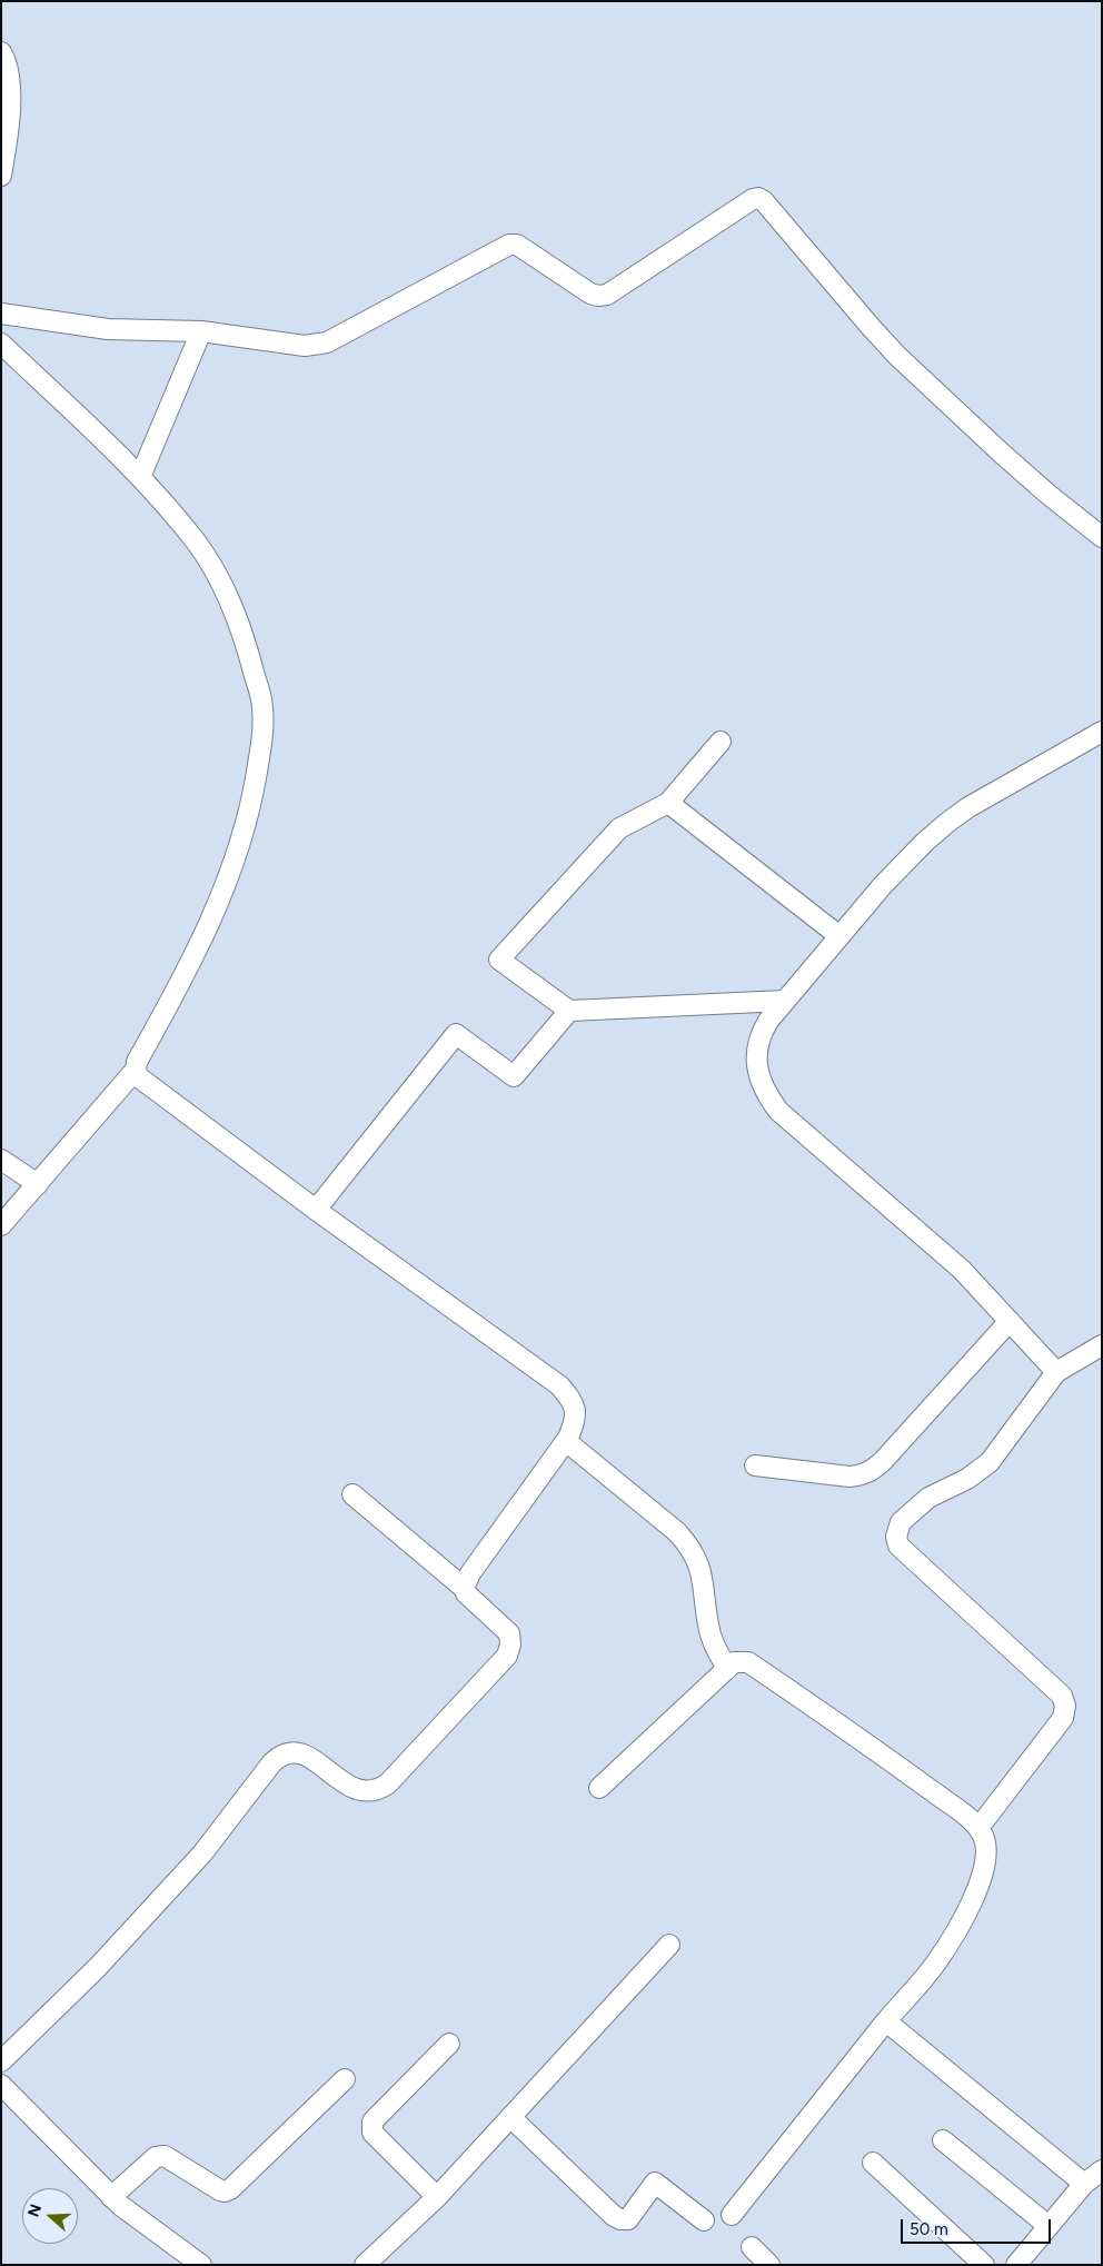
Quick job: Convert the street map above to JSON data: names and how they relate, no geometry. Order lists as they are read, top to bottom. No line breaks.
{"scale_bar":"50 m","north":"left"}
